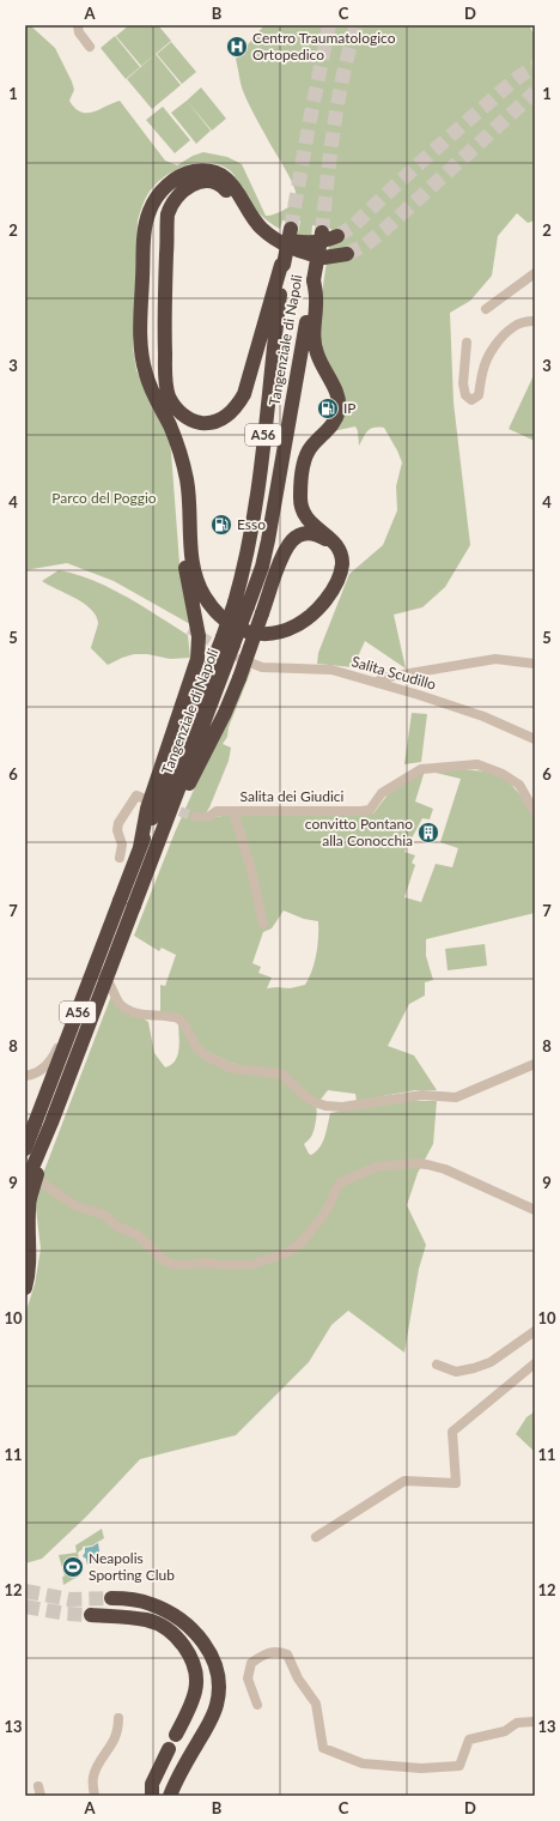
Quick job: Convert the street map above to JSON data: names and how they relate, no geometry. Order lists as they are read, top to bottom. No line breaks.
{"streets":{"highway":["Tangenziale di Napoli","A56"],"street":["Salita Scudillo","Salita dei Giudici"]},"parks":["Parco del Poggio"],"places":{"hospital":["Centro Traumatologico Ortopedico"],"fuel station":["IP","Esso"],"building":["convitto Pontano alla Conocchia"],"sports":["Neapolis Sporting Club"]},"grid":{"columns":["A","B","C","D"],"rows":["1","2","3","4","5","6","7","8","9","10","11","12","13"]}}
